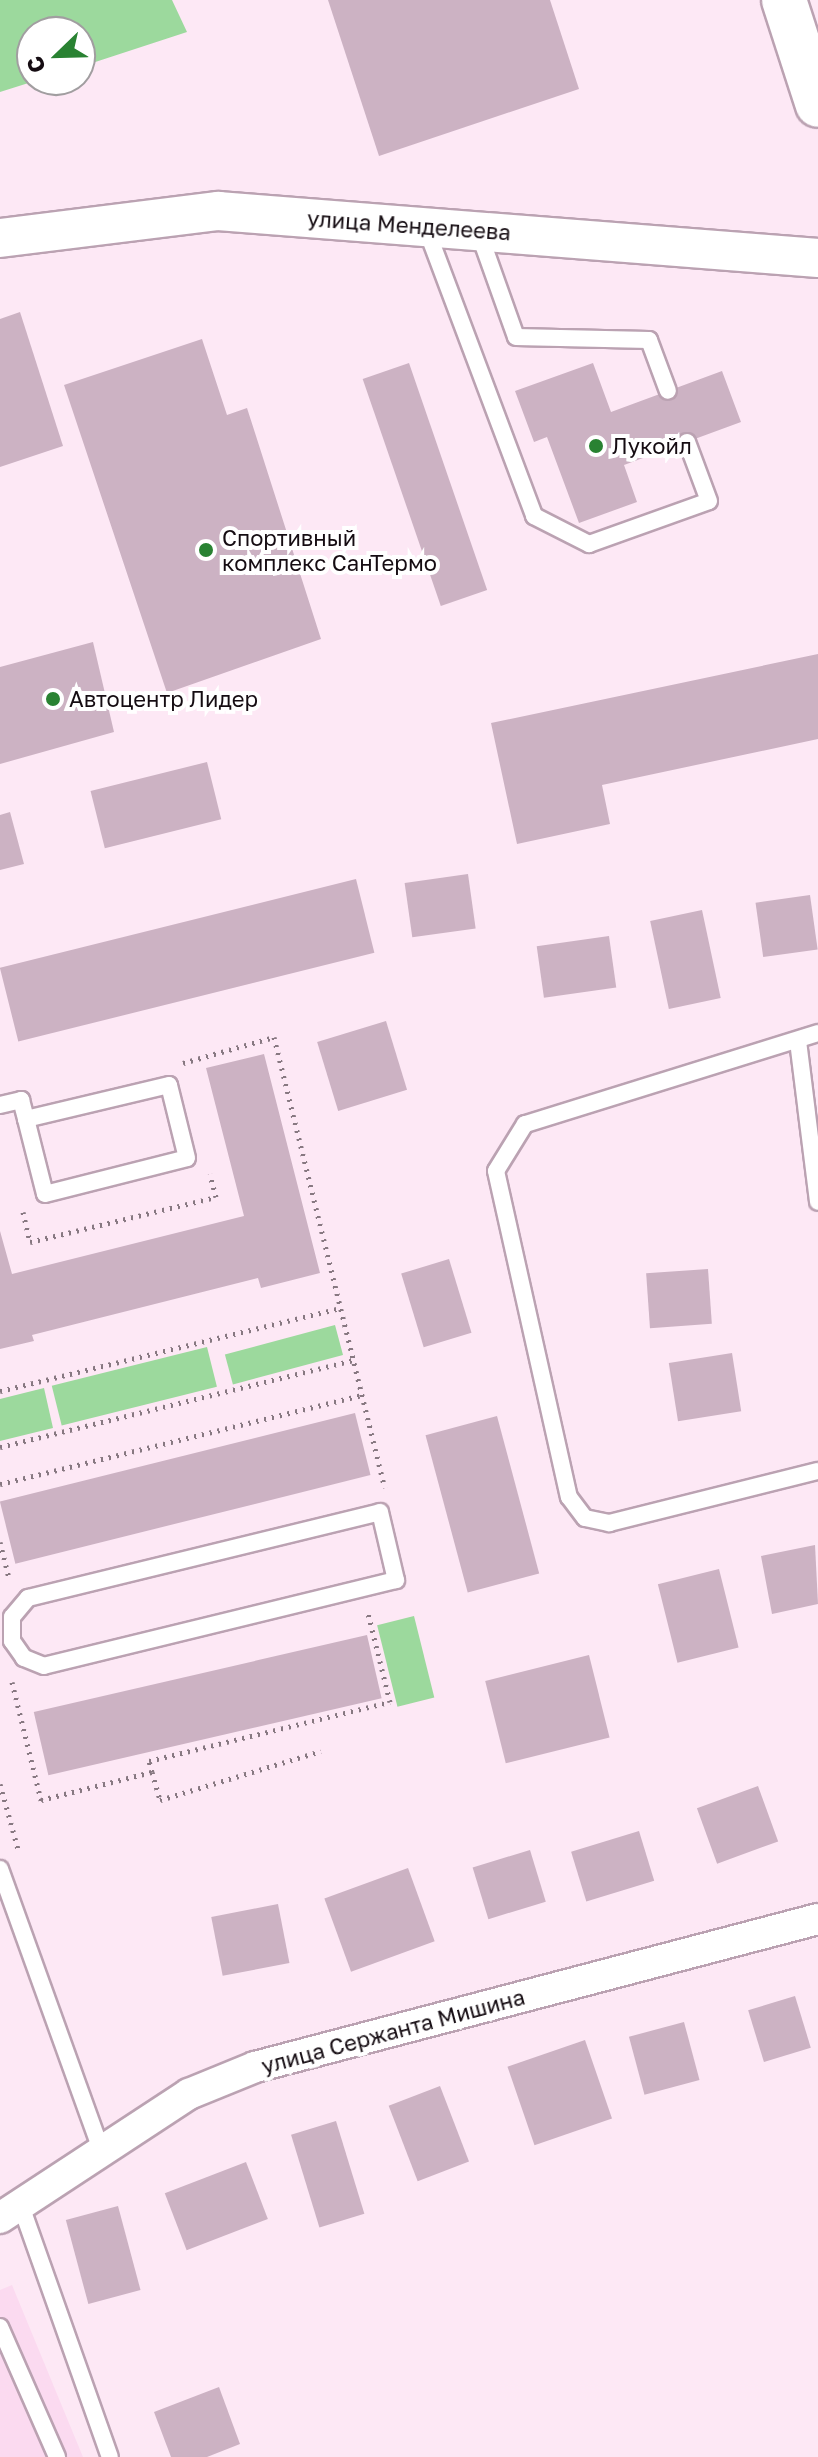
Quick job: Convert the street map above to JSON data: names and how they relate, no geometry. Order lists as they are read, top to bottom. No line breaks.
{"streets":{"street":["улица Менделеева","улица Сержанта Мишина"]},"places":["Лукойл","Спортивный комплекс СанТермо","Автоцентр Лидер"],"north":"bottom left"}
